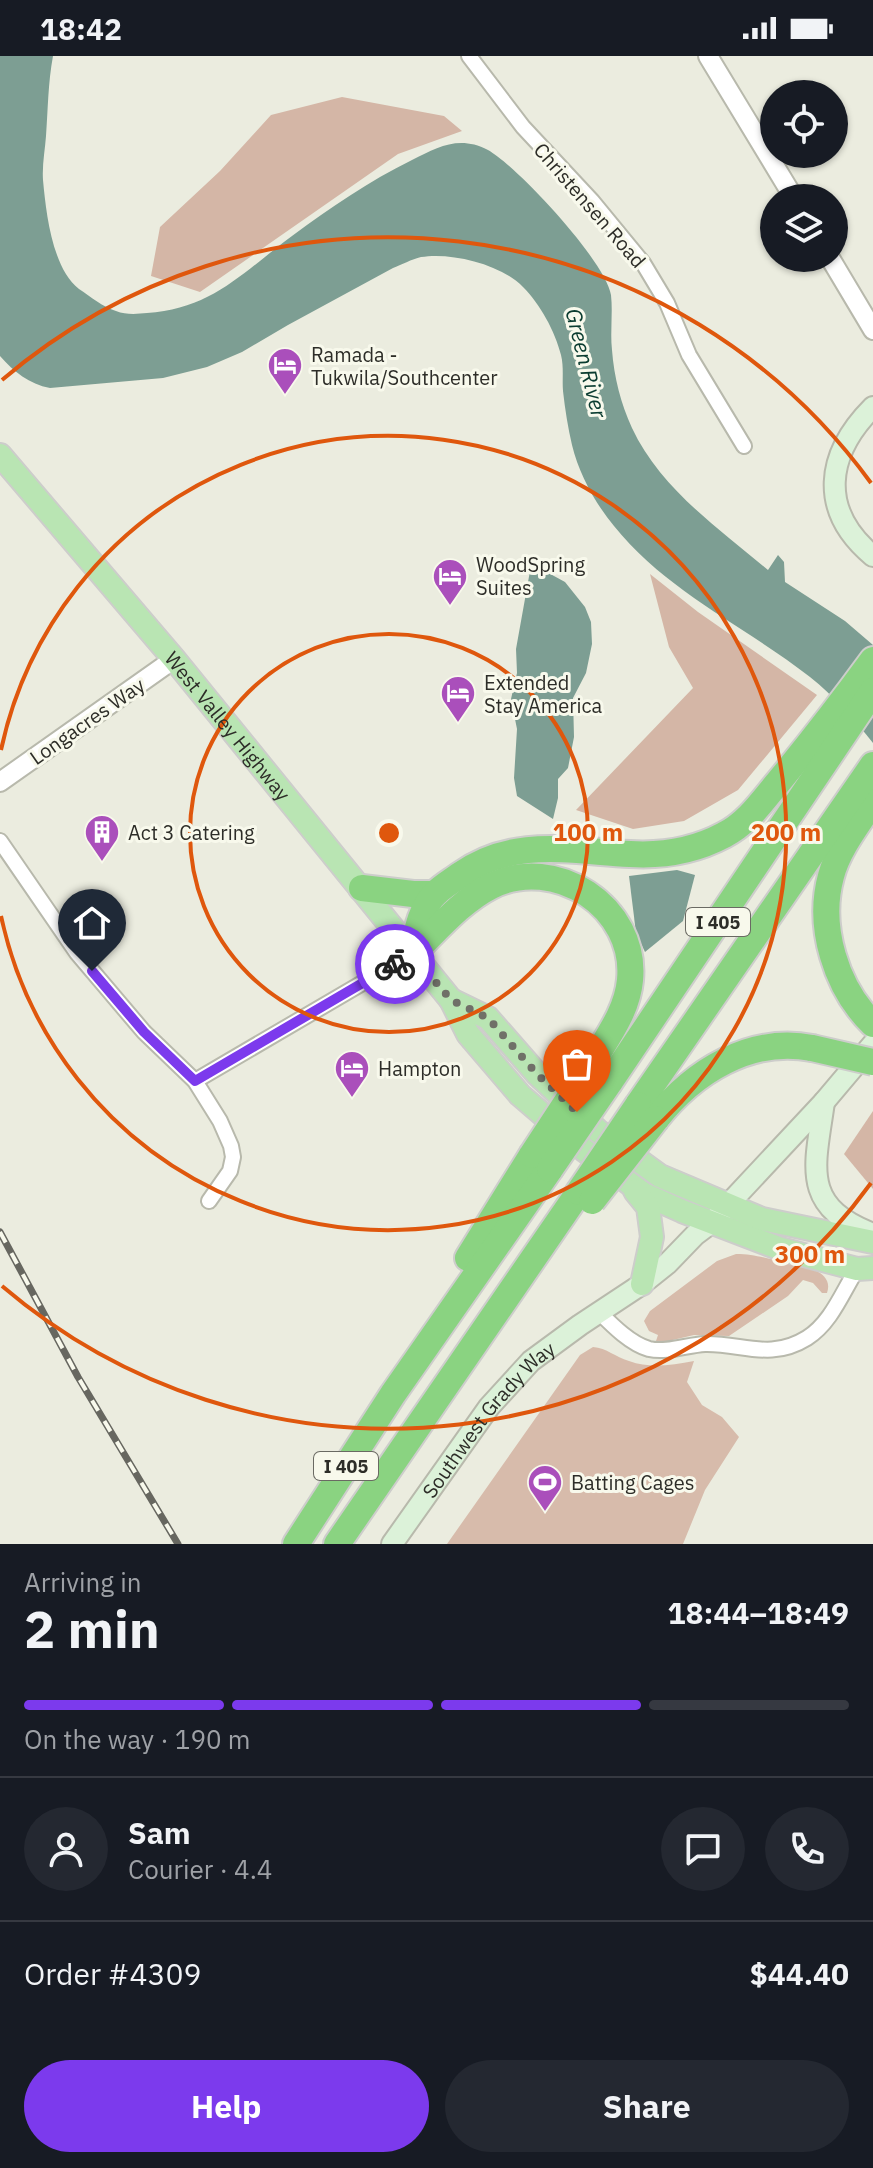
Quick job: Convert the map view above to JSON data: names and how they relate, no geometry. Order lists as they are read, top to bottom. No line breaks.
{"streets":{"highway":["I 405"],"main road":["West Valley Highway","Southwest Grady Way"],"street":["Christensen Road","Longacres Way"]},"crossings":[["Longacres Way","West Valley Highway"],["West Valley Highway","Southwest Grady Way"]],"water":["Green River"],"places":{"hotel":["Ramada - Tukwila/Southcenter","WoodSpring Suites","Extended Stay America","Hampton"],"building":["Act 3 Catering"],"sports":["Batting Cages"]},"page":{"status":"18:42","heading":["2 min","Arriving in","18:44–18:49"],"panel":["Sam","Courier · 4.4","Order #4309","$44.40"],"bar":"On the way · 190 m","buttons":["Help","Share"]},"rings":["100 m","200 m","300 m"]}
